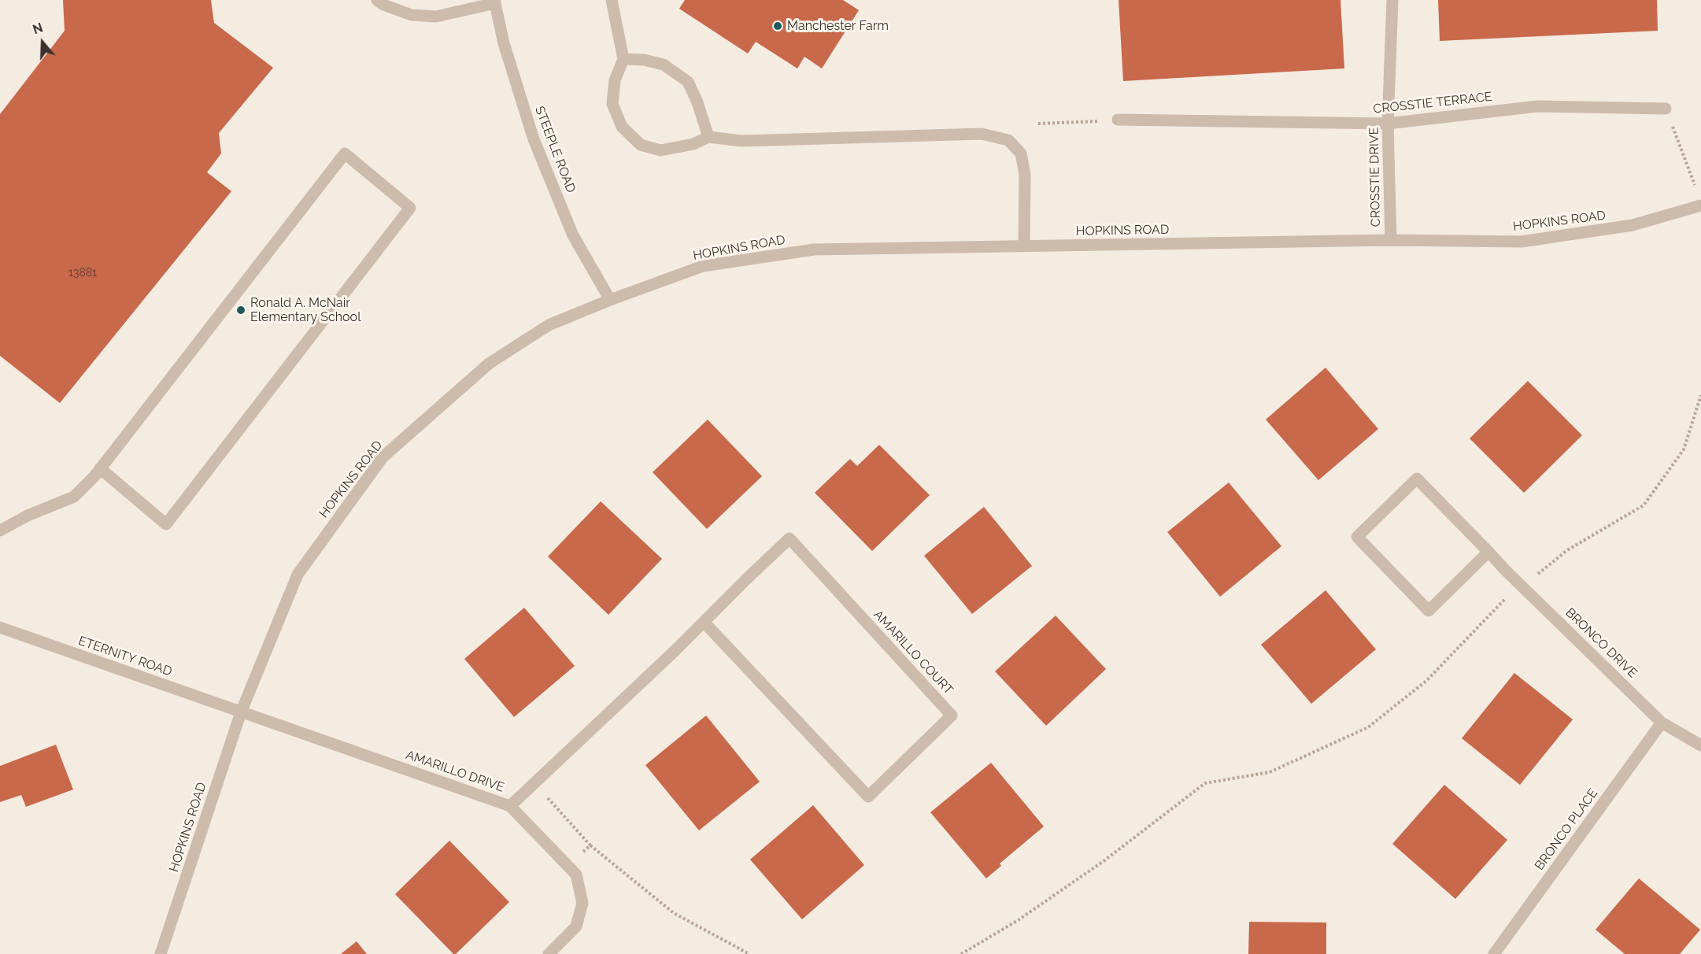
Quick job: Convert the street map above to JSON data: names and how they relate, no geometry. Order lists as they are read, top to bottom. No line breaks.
{"streets":{"street":["CROSSTIE TERRACE","STEEPLE ROAD","CROSSTIE DRIVE","HOPKINS ROAD","BRONCO DRIVE","AMARILLO COURT","ETERNITY ROAD","AMARILLO DRIVE","BRONCO PLACE"]},"crossings":[["CROSSTIE TERRACE","CROSSTIE DRIVE"],["STEEPLE ROAD","HOPKINS ROAD"],["CROSSTIE DRIVE","HOPKINS ROAD"],["HOPKINS ROAD","ETERNITY ROAD"],["HOPKINS ROAD","AMARILLO DRIVE"],["BRONCO DRIVE","BRONCO PLACE"],["AMARILLO COURT","AMARILLO DRIVE"],["ETERNITY ROAD","AMARILLO DRIVE"]],"places":["Manchester Farm","Ronald A. McNair Elementary School"],"house_numbers":["13881"],"north":"top"}
